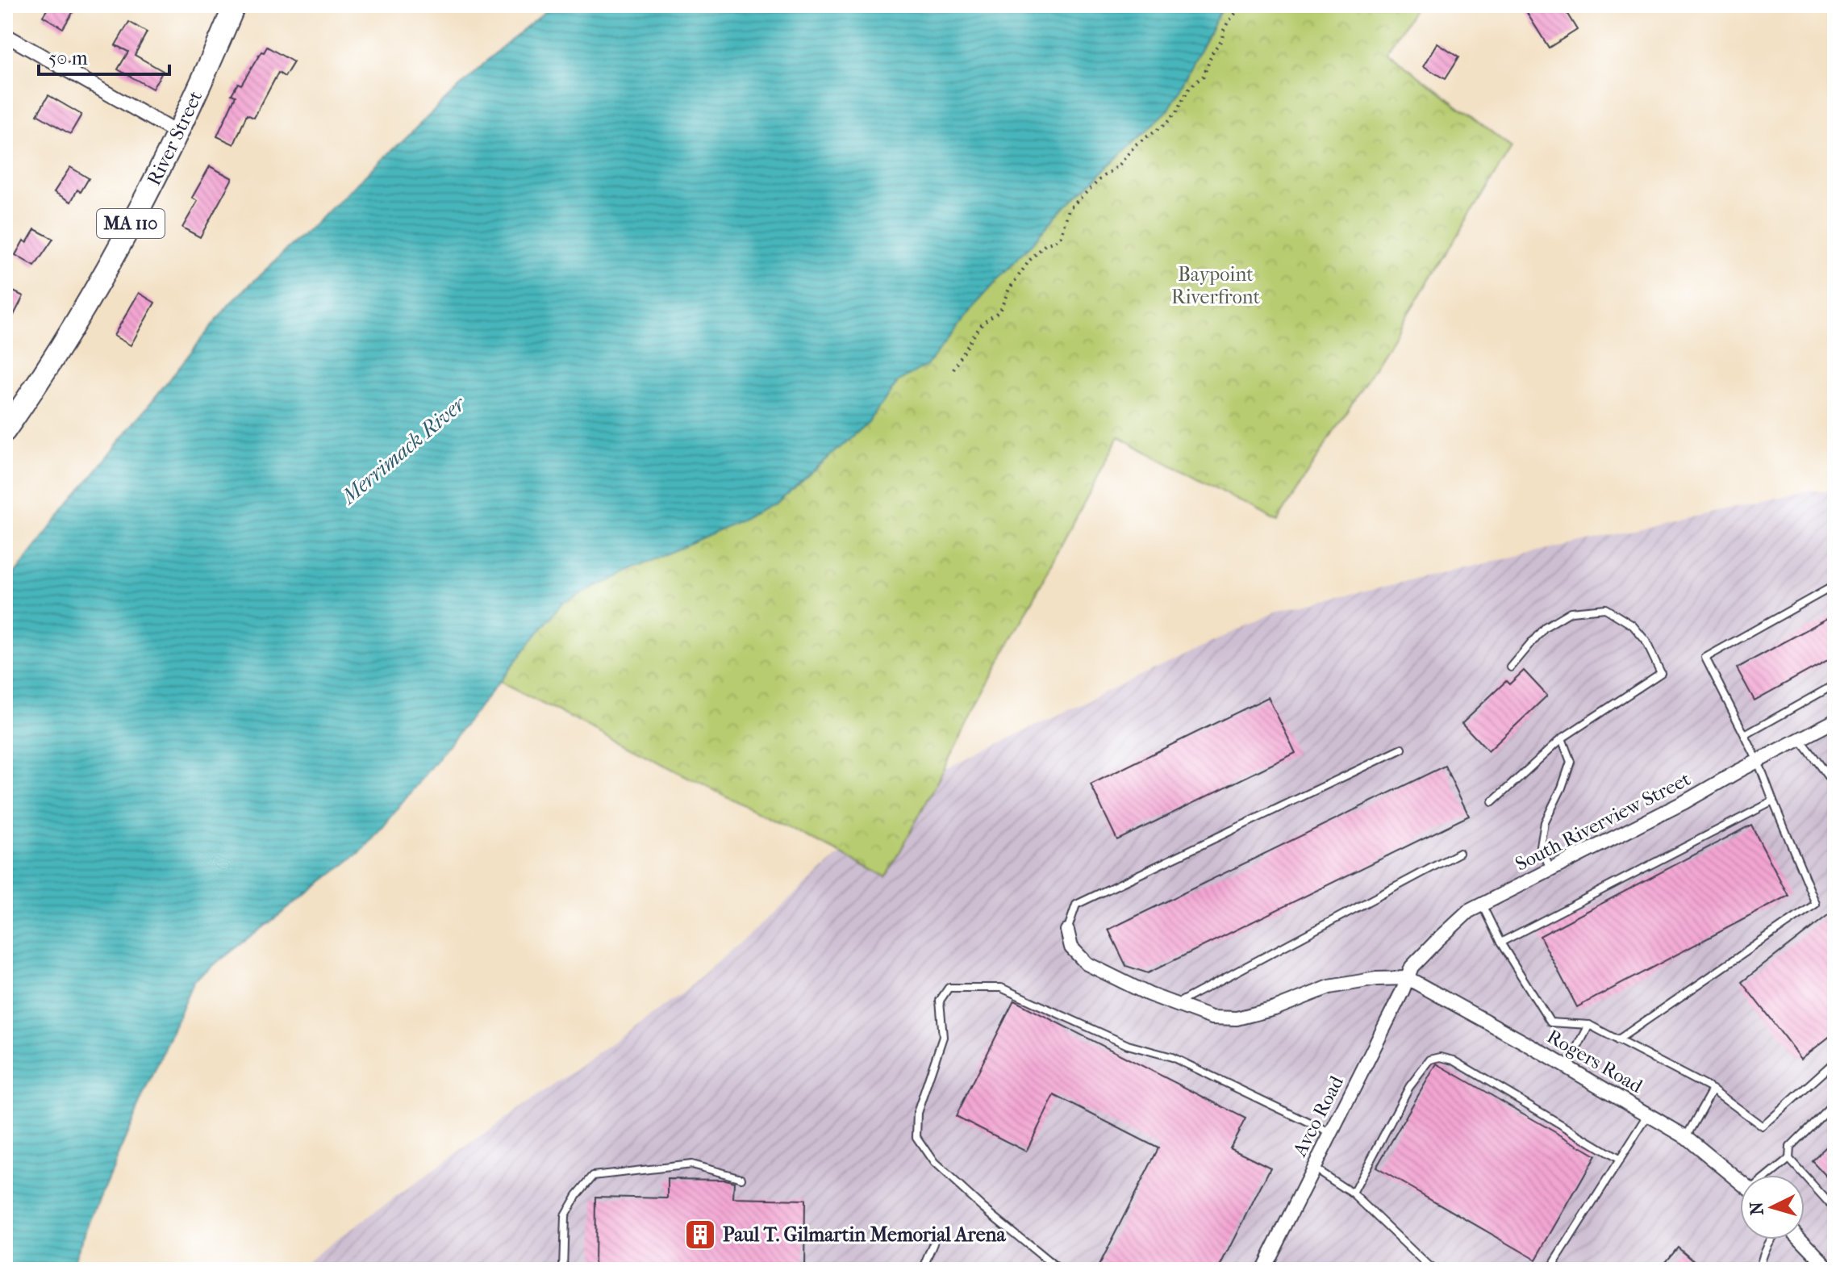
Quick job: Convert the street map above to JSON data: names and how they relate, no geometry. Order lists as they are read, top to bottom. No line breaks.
{"streets":{"main road":["River Street","MA 110"],"street":["South Riverview Street","Rogers Road","Avco Road"]},"crossings":[["South Riverview Street","Rogers Road"],["South Riverview Street","Avco Road"],["Rogers Road","Avco Road"]],"water":["Merrimack River"],"parks":["Baypoint Riverfront"],"places":{"building":["Paul T. Gilmartin Memorial Arena"]},"scale_bar":"50 m","north":"left"}
